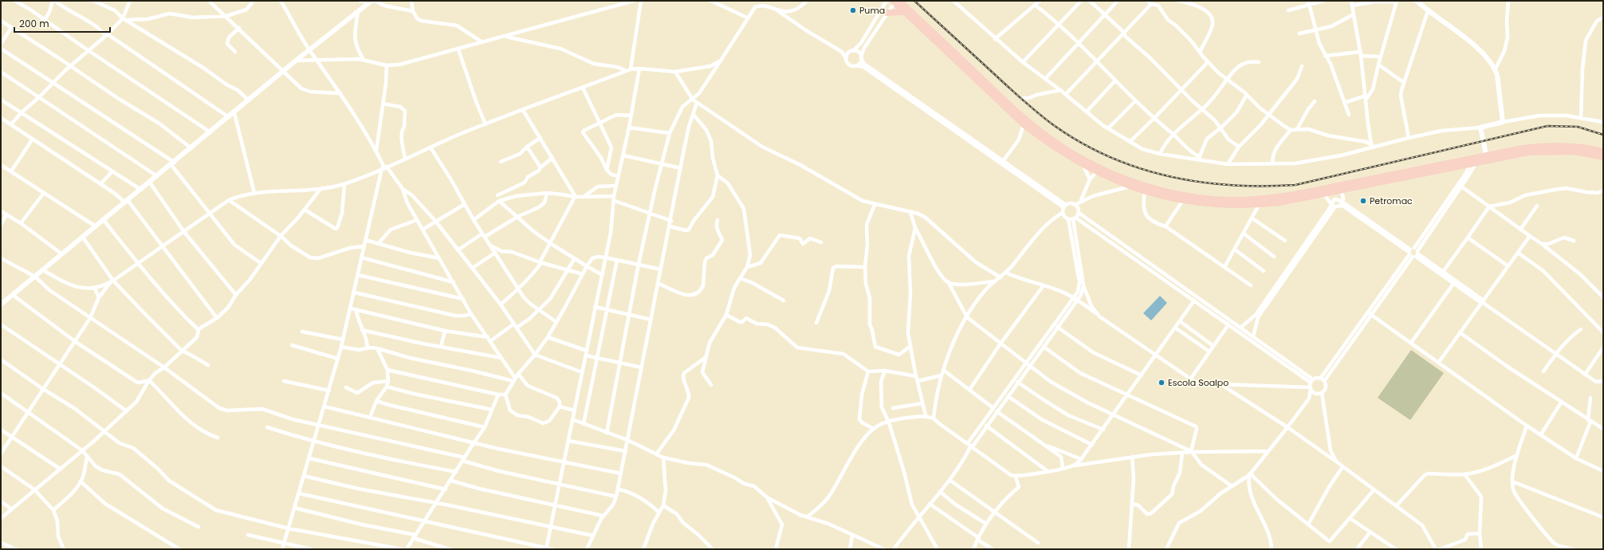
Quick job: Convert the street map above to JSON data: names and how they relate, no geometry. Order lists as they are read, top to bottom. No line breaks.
{"places":["Puma","Petromac","Escola Soalpo"],"scale_bar":"200 m"}
